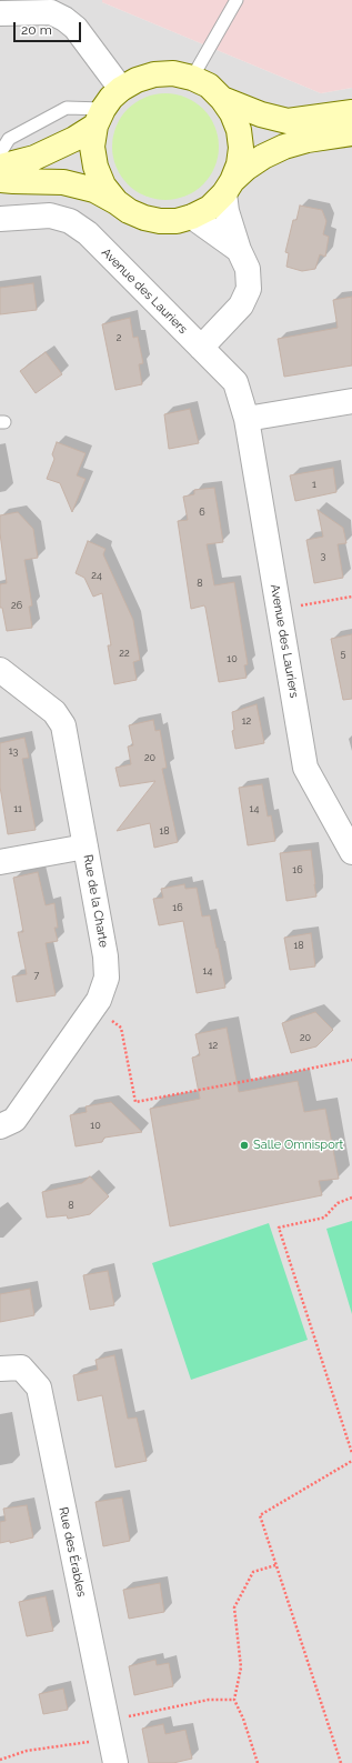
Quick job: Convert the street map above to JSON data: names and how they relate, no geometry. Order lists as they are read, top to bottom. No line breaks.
{"streets":{"street":["Avenue des Lauriers","Rue de la Charte","Rue des Érables"]},"places":["Salle Omnisport"],"house_numbers":["2","1","6","3","24","8","26","22","5","10","12","13","20","11","14","18","16","16","18","14","7","20","12","10","8"],"scale_bar":"20 m"}
